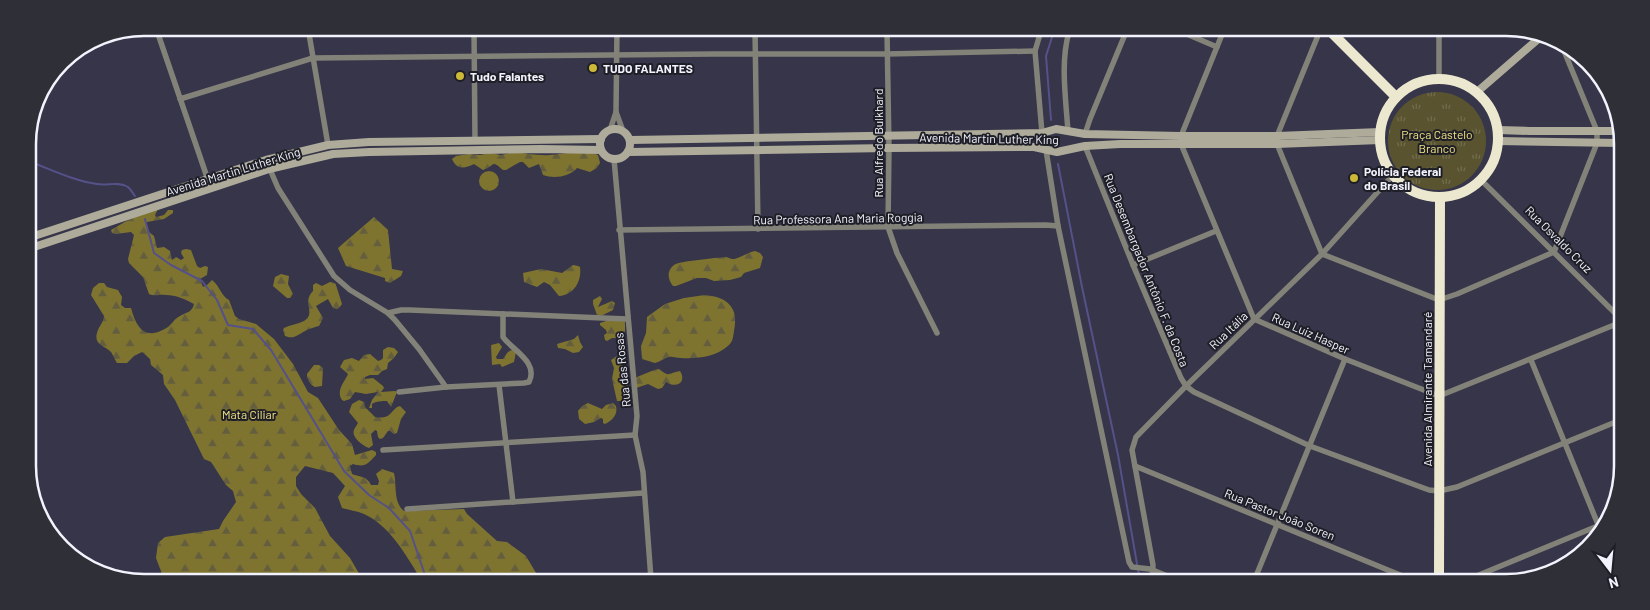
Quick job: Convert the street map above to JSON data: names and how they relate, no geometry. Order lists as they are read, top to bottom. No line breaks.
{"streets":{"highway":["Avenida Almirante Tamandaré"],"main road":["Avenida Martin Luther King"],"street":["Rua Alfredo Bulkhard","Rua Professora Ana Maria Roggia","Rua Osvaldo Cruz","Rua Desembargador Antônio F. da Costa","Rua Itália","Rua Luiz Hasper","Rua das Rosas","Rua Pastor João Soren"]},"crossings":[["Avenida Martin Luther King","Rua Alfredo Bulkhard"],["Avenida Martin Luther King","Rua Osvaldo Cruz"],["Avenida Martin Luther King","Rua Desembargador Antônio F. da Costa"],["Avenida Martin Luther King","Rua Itália"],["Avenida Martin Luther King","Rua Luiz Hasper"],["Avenida Martin Luther King","Rua das Rosas"],["Avenida Martin Luther King","Avenida Almirante Tamandaré"],["Rua Alfredo Bulkhard","Rua Professora Ana Maria Roggia"],["Rua Professora Ana Maria Roggia","Rua das Rosas"],["Rua Osvaldo Cruz","Rua Itália"],["Rua Osvaldo Cruz","Avenida Almirante Tamandaré"],["Rua Desembargador Antônio F. da Costa","Rua Itália"],["Rua Desembargador Antônio F. da Costa","Avenida Almirante Tamandaré"],["Rua Itália","Rua Luiz Hasper"],["Rua Itália","Avenida Almirante Tamandaré"],["Rua Itália","Rua Pastor João Soren"],["Rua Luiz Hasper","Avenida Almirante Tamandaré"]],"parks":["Praça Castelo Branco","Mata Ciliar"],"places":["TUDO FALANTES","Tudo Falantes","Polícia Federal do Brasil"],"north":"bottom"}
